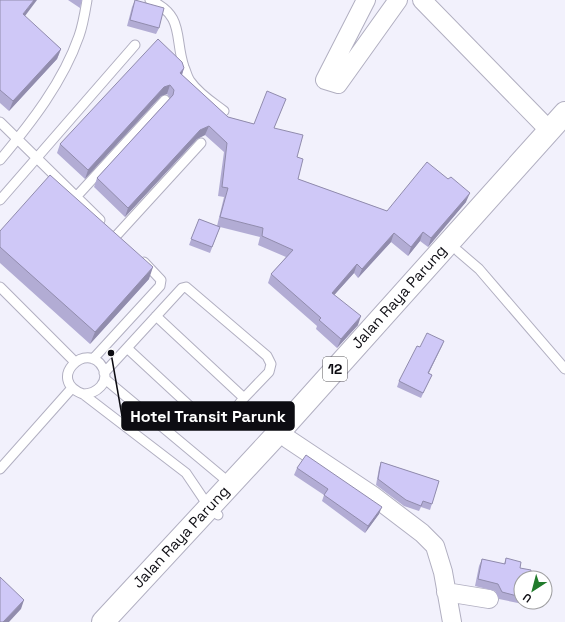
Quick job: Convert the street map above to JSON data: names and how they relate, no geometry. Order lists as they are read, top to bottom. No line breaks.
{"streets":{"highway":["Jalan Raya Parung","12"]},"places":["Hotel Transit Parunk"],"north":"bottom left"}
